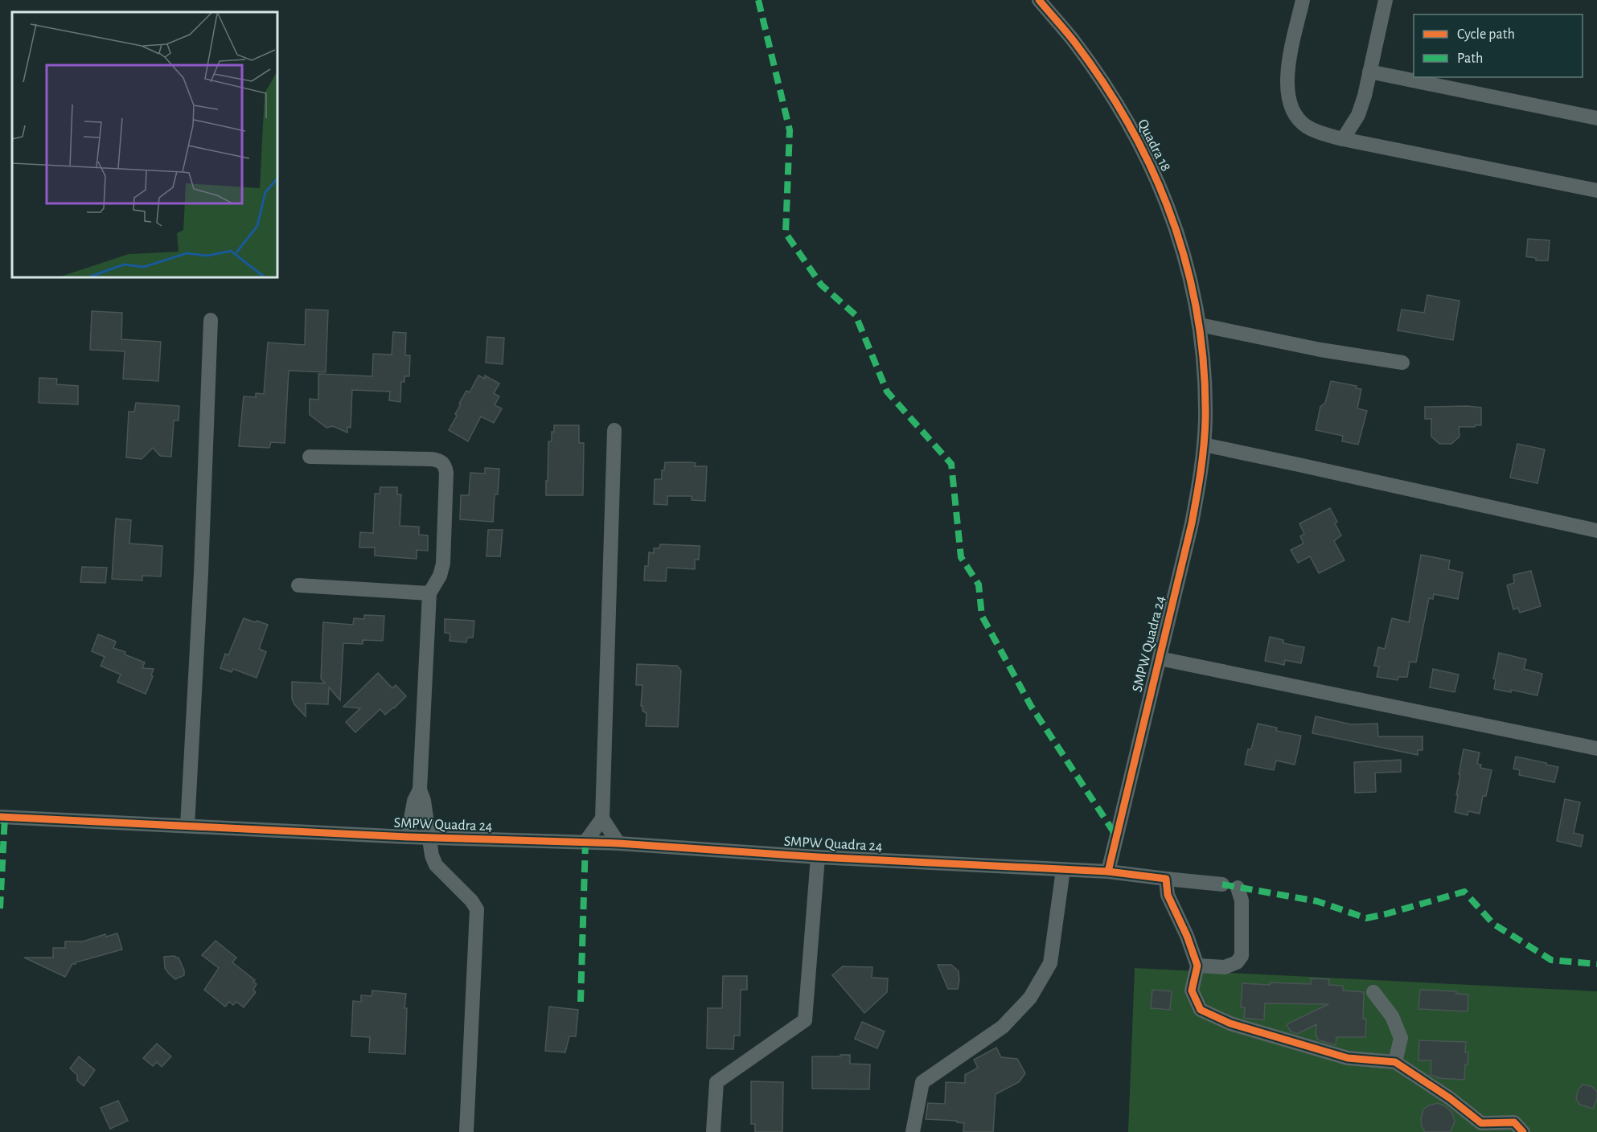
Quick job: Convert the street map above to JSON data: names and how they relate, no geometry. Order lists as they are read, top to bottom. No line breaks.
{"streets":{"street":["Quadra 18","SMPW Quadra 24"]},"crossings":[["Quadra 18","SMPW Quadra 24"]],"legend":["Cycle path","Path"]}
